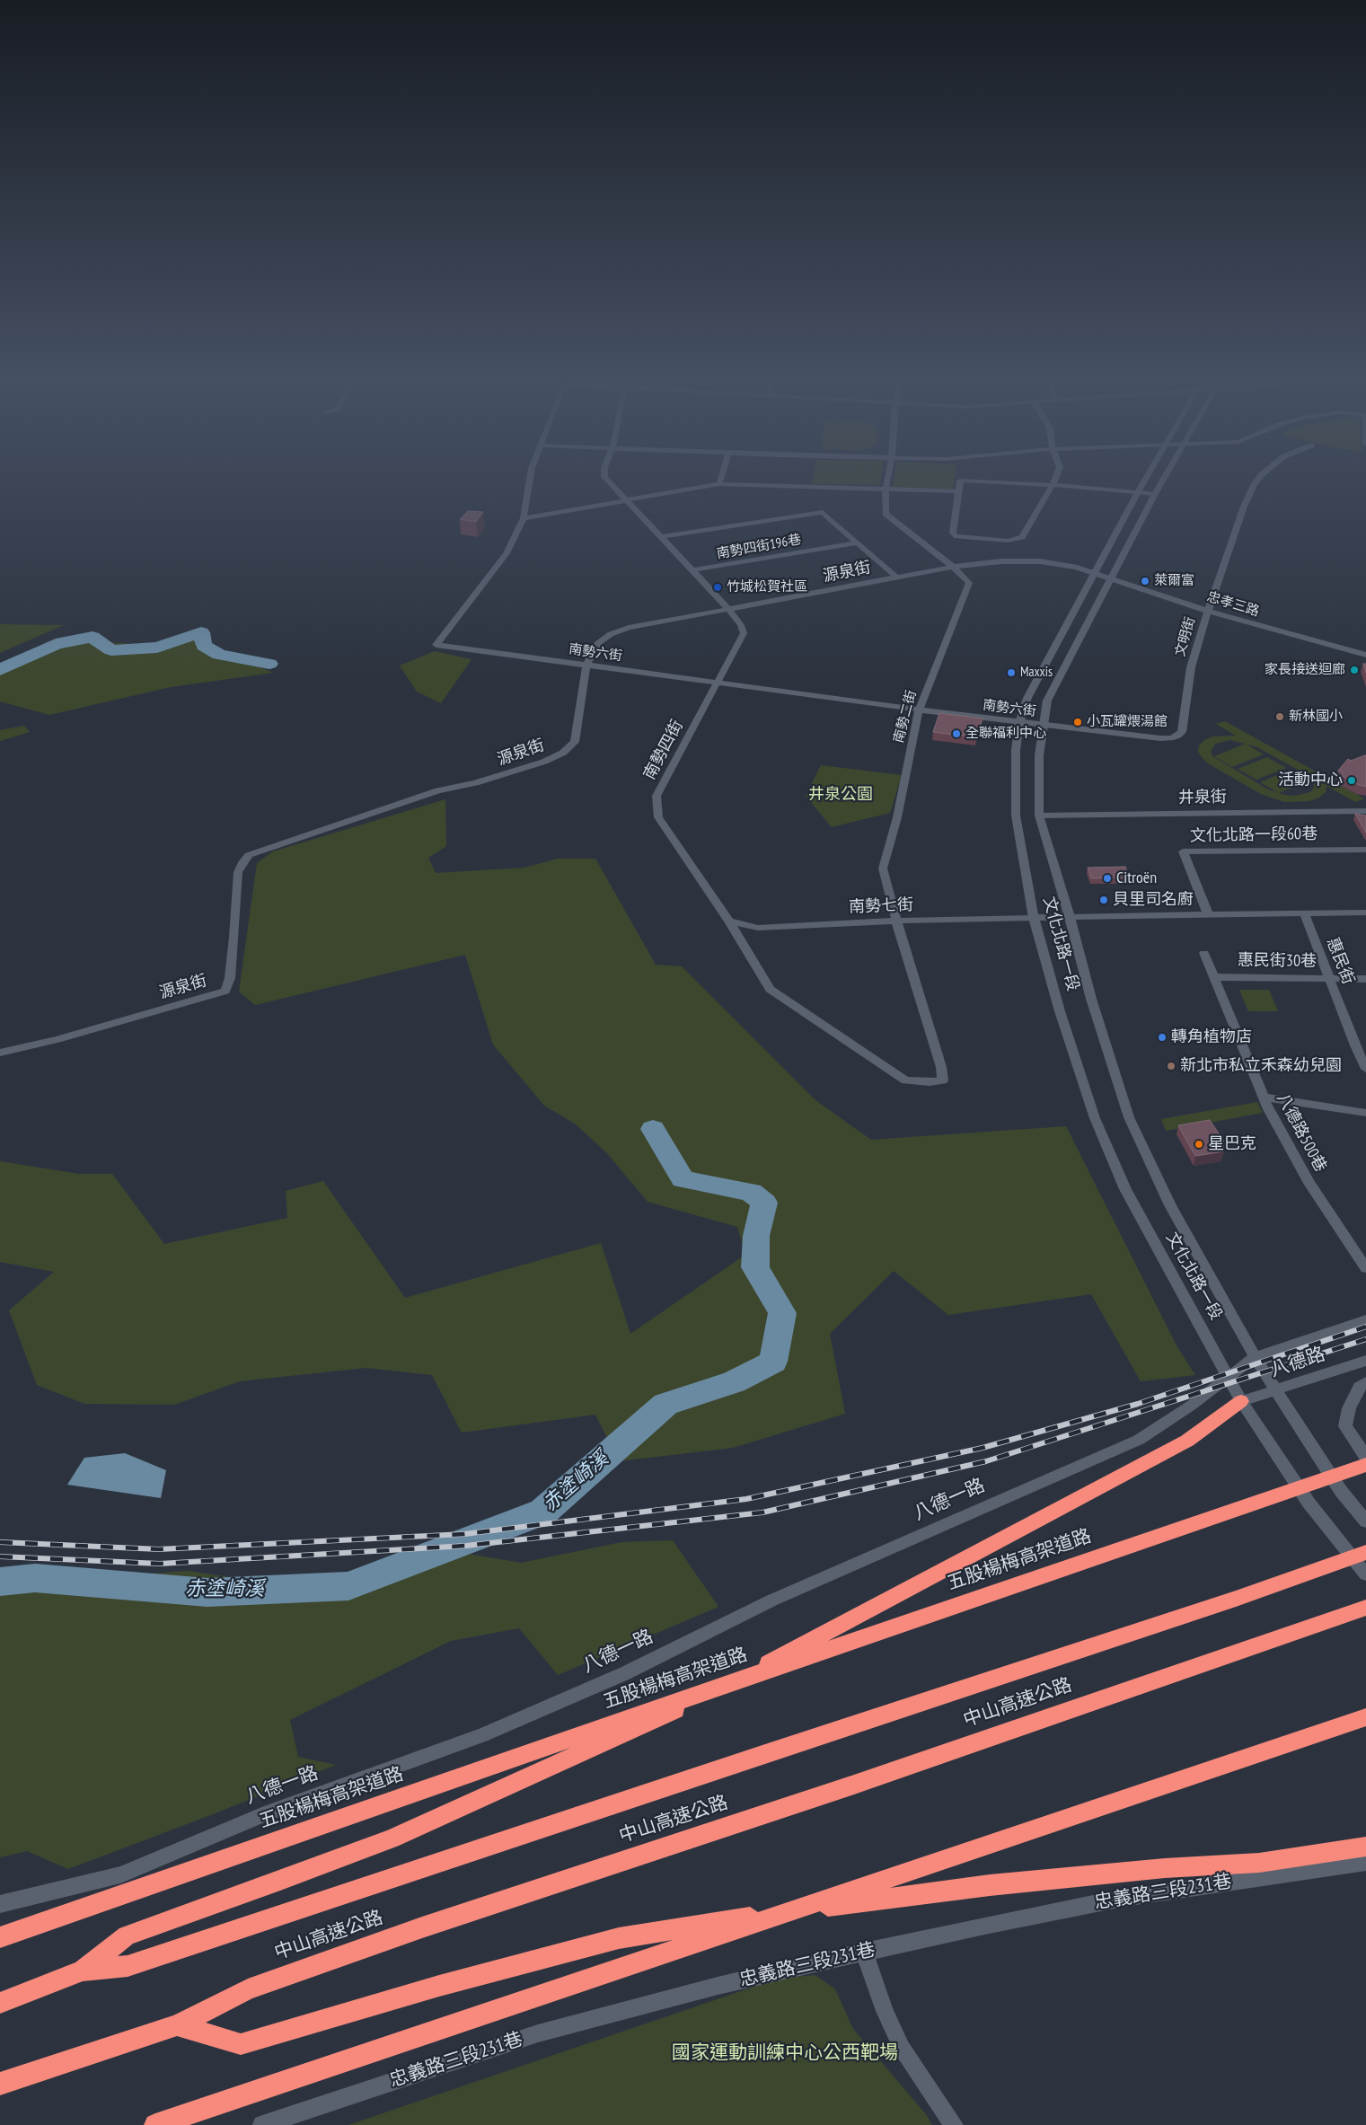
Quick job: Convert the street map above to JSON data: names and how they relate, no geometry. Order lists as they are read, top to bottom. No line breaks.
{"streets":{"highway":["五股楊梅高架道路","中山高速公路"],"street":["南勢四街196巷","源泉街","忠孝三路","文明街","南勢六街","南勢二街","南勢四街","井泉街","文化北路一段60巷","南勢七街","文化北路一段","惠民街30巷","惠民街","八德路500巷","八德路","八德一路","忠義路三段231巷"]},"crossings":[["南勢四街196巷","南勢四街"],["源泉街","忠孝三路"],["源泉街","南勢六街"],["源泉街","南勢二街"],["源泉街","南勢四街"],["源泉街","文化北路一段"],["忠孝三路","文明街"],["忠孝三路","文化北路一段"],["文明街","南勢六街"],["文明街","文化北路一段"],["南勢六街","南勢二街"],["南勢六街","南勢四街"],["南勢六街","文化北路一段"],["南勢二街","南勢四街"],["南勢二街","南勢七街"],["南勢四街","南勢七街"],["井泉街","文化北路一段"],["南勢七街","文化北路一段"],["文化北路一段","八德路"],["文化北路一段","八德一路"],["惠民街30巷","惠民街"],["惠民街30巷","八德路500巷"],["八德路","八德一路"]],"water":["赤塗崎溪"],"parks":["井泉公園","國家運動訓練中心公西靶場"],"places":["萊爾富","竹城松賀社區","家長接送迴廊","Maxxis","新林國小","小瓦罐煨湯館","全聯福利中心","活動中心","Citroën","貝里司名廚","轉角植物店","新北市私立禾森幼兒園","星巴克"]}
